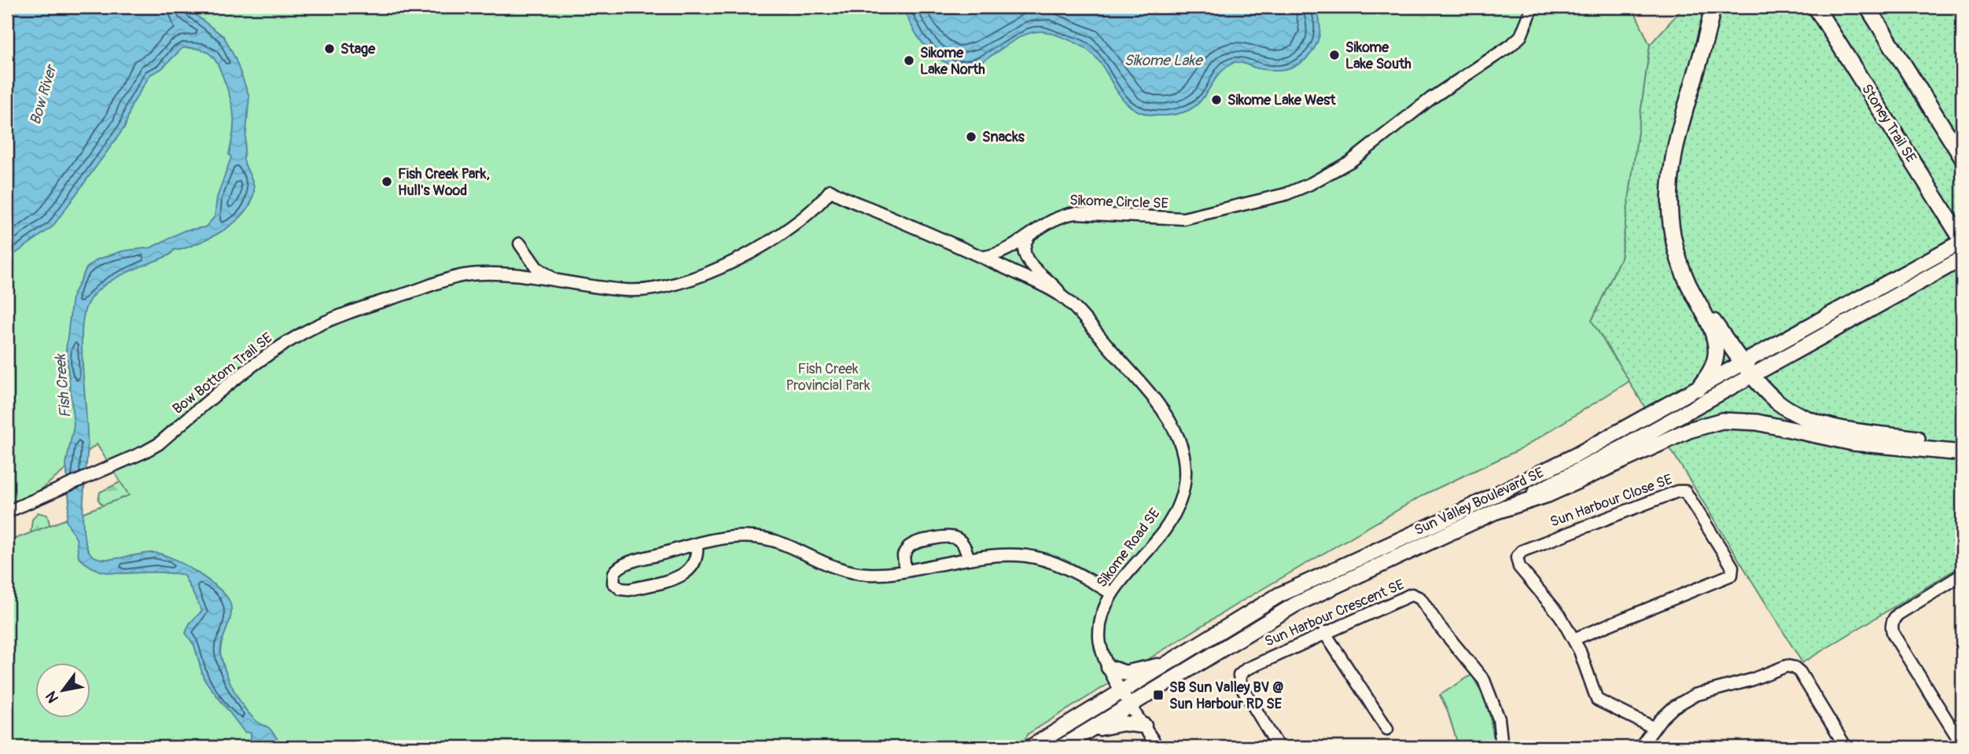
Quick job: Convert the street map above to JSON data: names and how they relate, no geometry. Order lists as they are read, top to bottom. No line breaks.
{"streets":{"highway":["Stoney Trail SE"],"main road":["Sun Valley Boulevard SE"],"street":["Sikome Circle SE","Bow Bottom Trail SE","Sun Harbour Close SE","Sikome Road SE","Sun Harbour Crescent SE"]},"crossings":[["Stoney Trail SE","Sun Valley Boulevard SE"],["Sikome Circle SE","Sikome Road SE"],["Sun Valley Boulevard SE","Sikome Road SE"]],"water":["Sikome Lake","Bow River","Fish Creek"],"parks":["Fish Creek Provincial Park"],"places":{"other":["Stage","Sikome Lake South","Sikome Lake North","Sikome Lake West","Snacks","Fish Creek Park, Hull's Wood"],"transit":["SB Sun Valley BV @ Sun Harbour RD SE"]},"north":"bottom left"}
